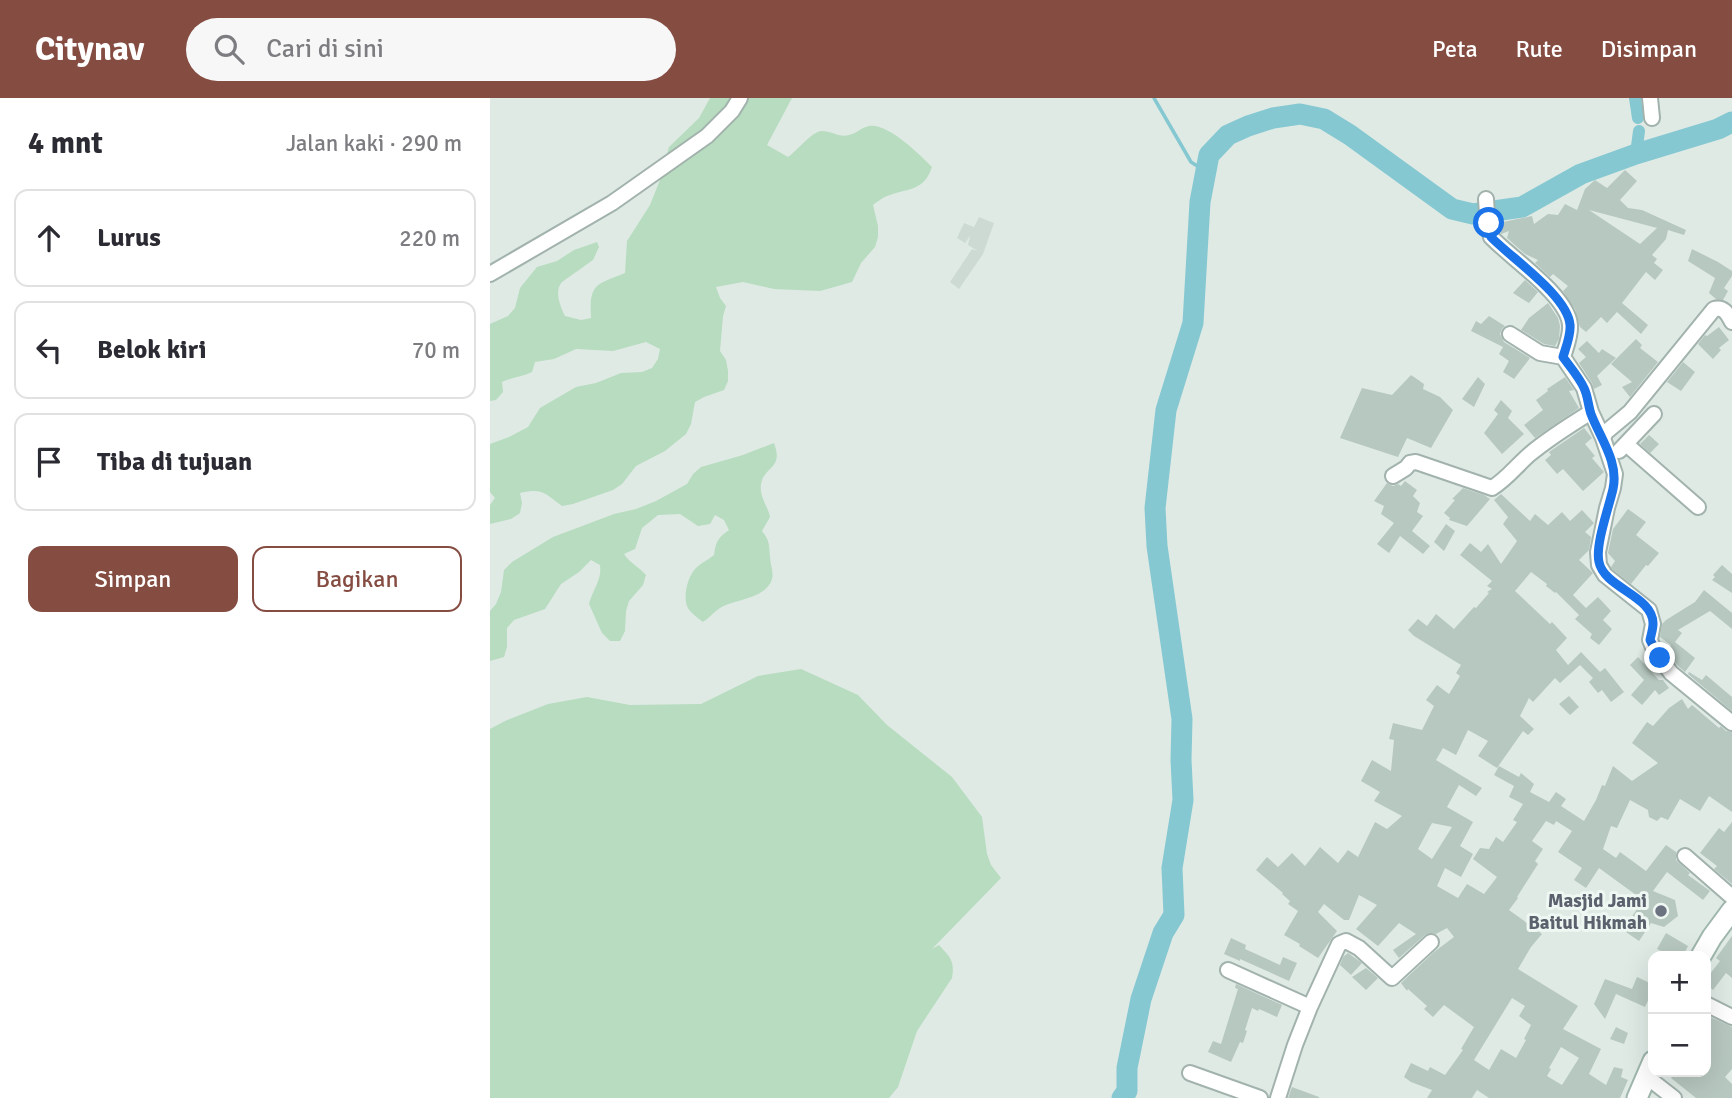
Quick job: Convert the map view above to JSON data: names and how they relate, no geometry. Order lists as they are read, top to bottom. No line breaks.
{"places":["Masjid Jami Baitul Hikmah"],"page":{"header":"Citynav","search":"Cari di sini","nav":["Peta","Rute","Disimpan"],"heading":["4 mnt","Jalan kaki · 290 m"],"list":[["Lurus","220 m"],["Belok kiri","70 m"],"Tiba di tujuan"],"buttons":["Simpan","Bagikan"],"map_buttons":["+","−"]}}
